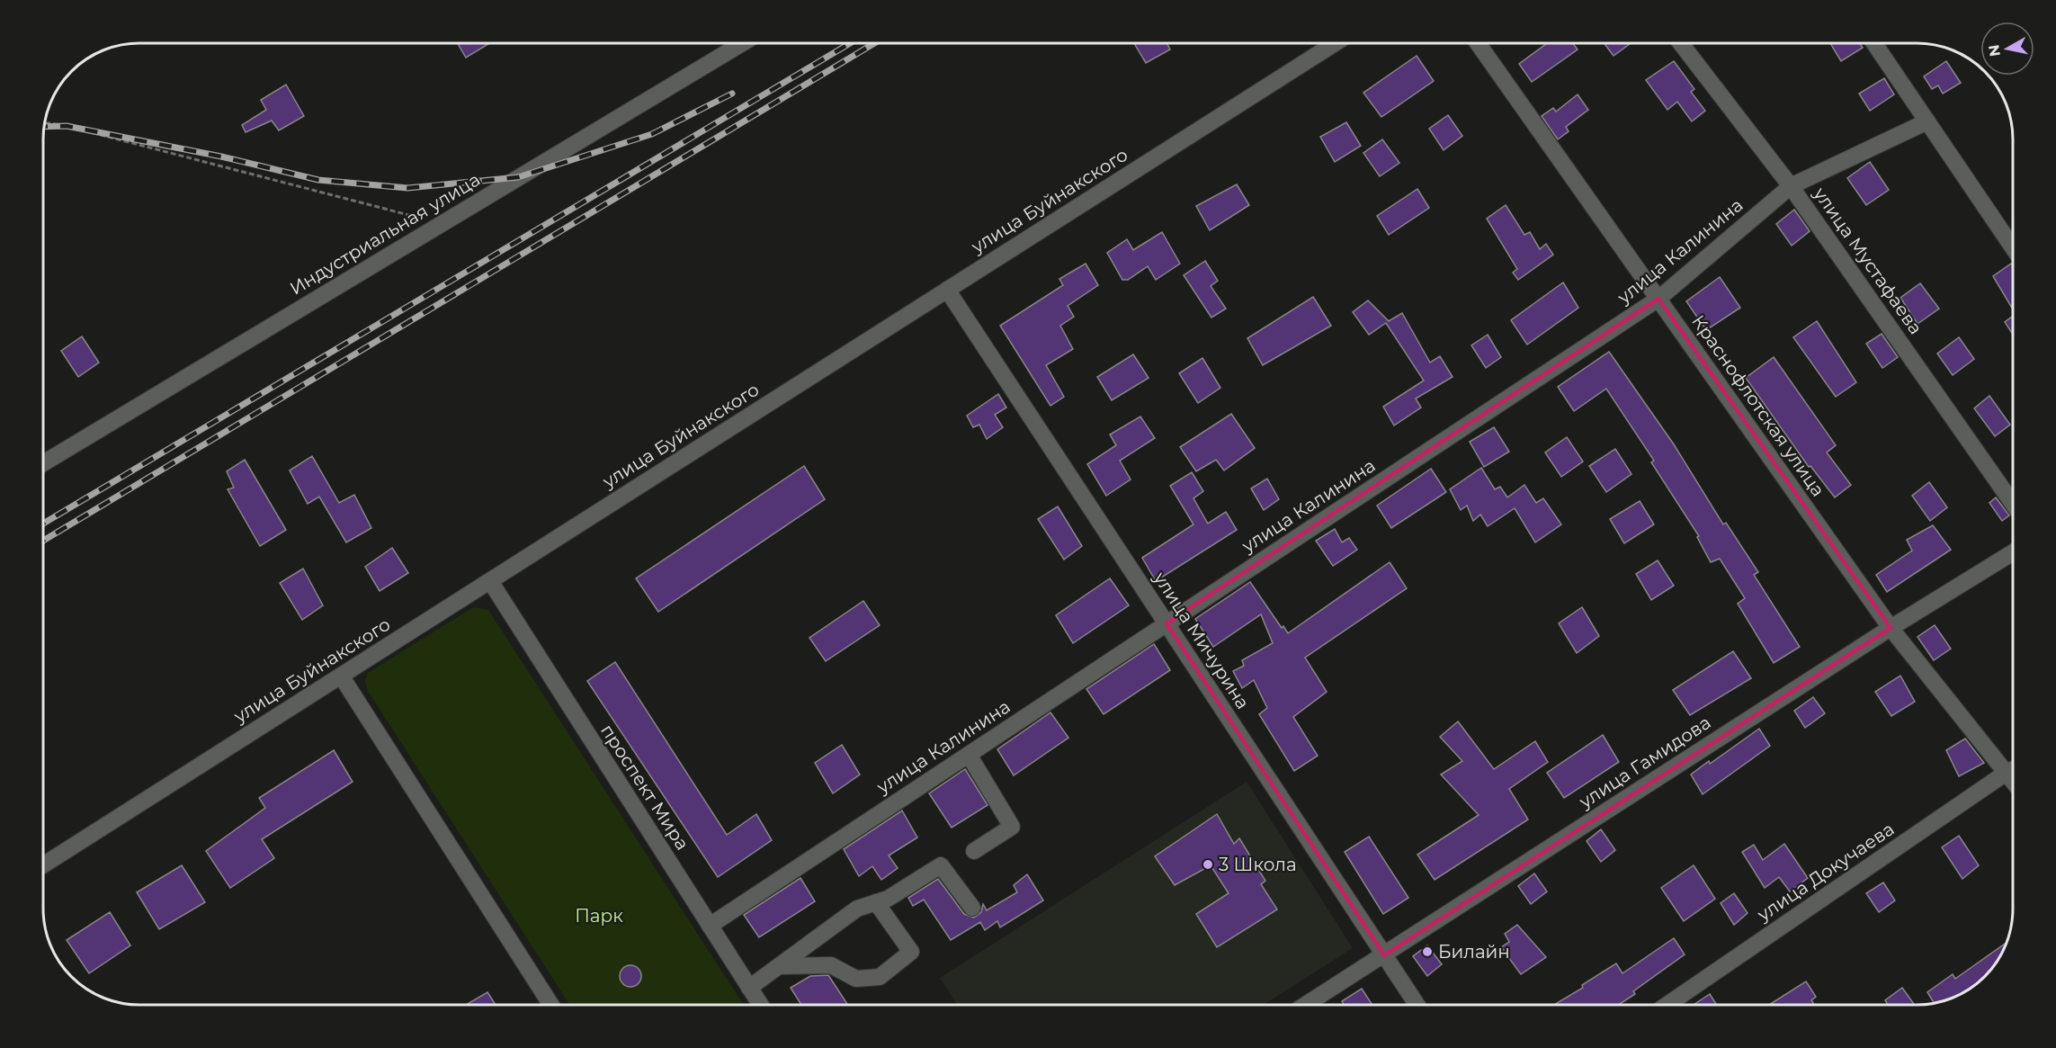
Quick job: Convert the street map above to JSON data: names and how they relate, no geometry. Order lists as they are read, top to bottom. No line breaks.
{"streets":{"street":["улица Буйнакского","Индустриальная улица","улица Калинина","улица Мустафаева","Краснофлотская улица","улица Мичурина","улица Гамидова","проспект Мира","улица Докучаева"]},"crossings":[["улица Буйнакского","улица Мичурина"],["улица Буйнакского","проспект Мира"],["улица Калинина","улица Мустафаева"],["улица Калинина","Краснофлотская улица"],["улица Калинина","улица Мичурина"],["улица Калинина","проспект Мира"],["Краснофлотская улица","улица Гамидова"],["улица Мичурина","улица Гамидова"]],"parks":["Парк"],"places":["3 Школа","Билайн"],"north":"left"}
